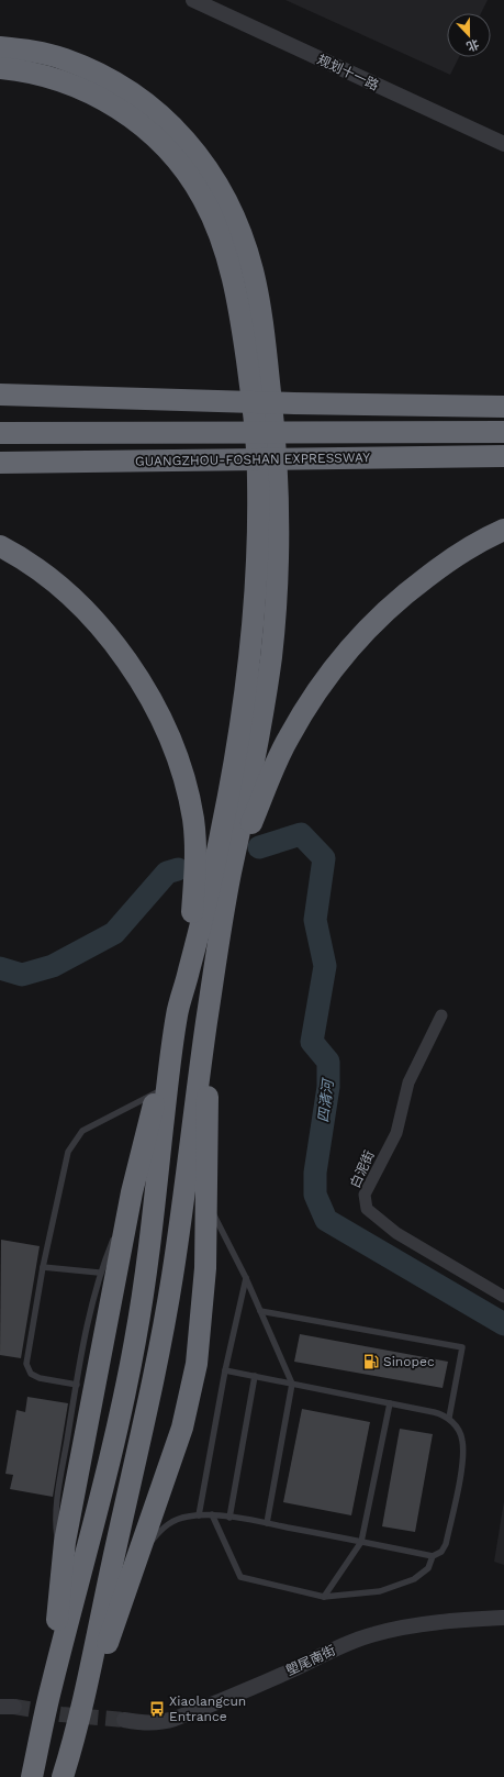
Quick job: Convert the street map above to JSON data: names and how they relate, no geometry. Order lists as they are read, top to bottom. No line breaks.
{"streets":{"highway":["GUANGZHOU-FOSHAN EXPRESSWAY"],"street":["规划十一路","白泥街","塱尾南街"]},"water":["四清河"],"places":{"fuel station":["Sinopec"],"bus stop":["Xiaolangcun Entrance"]},"north":"bottom"}
